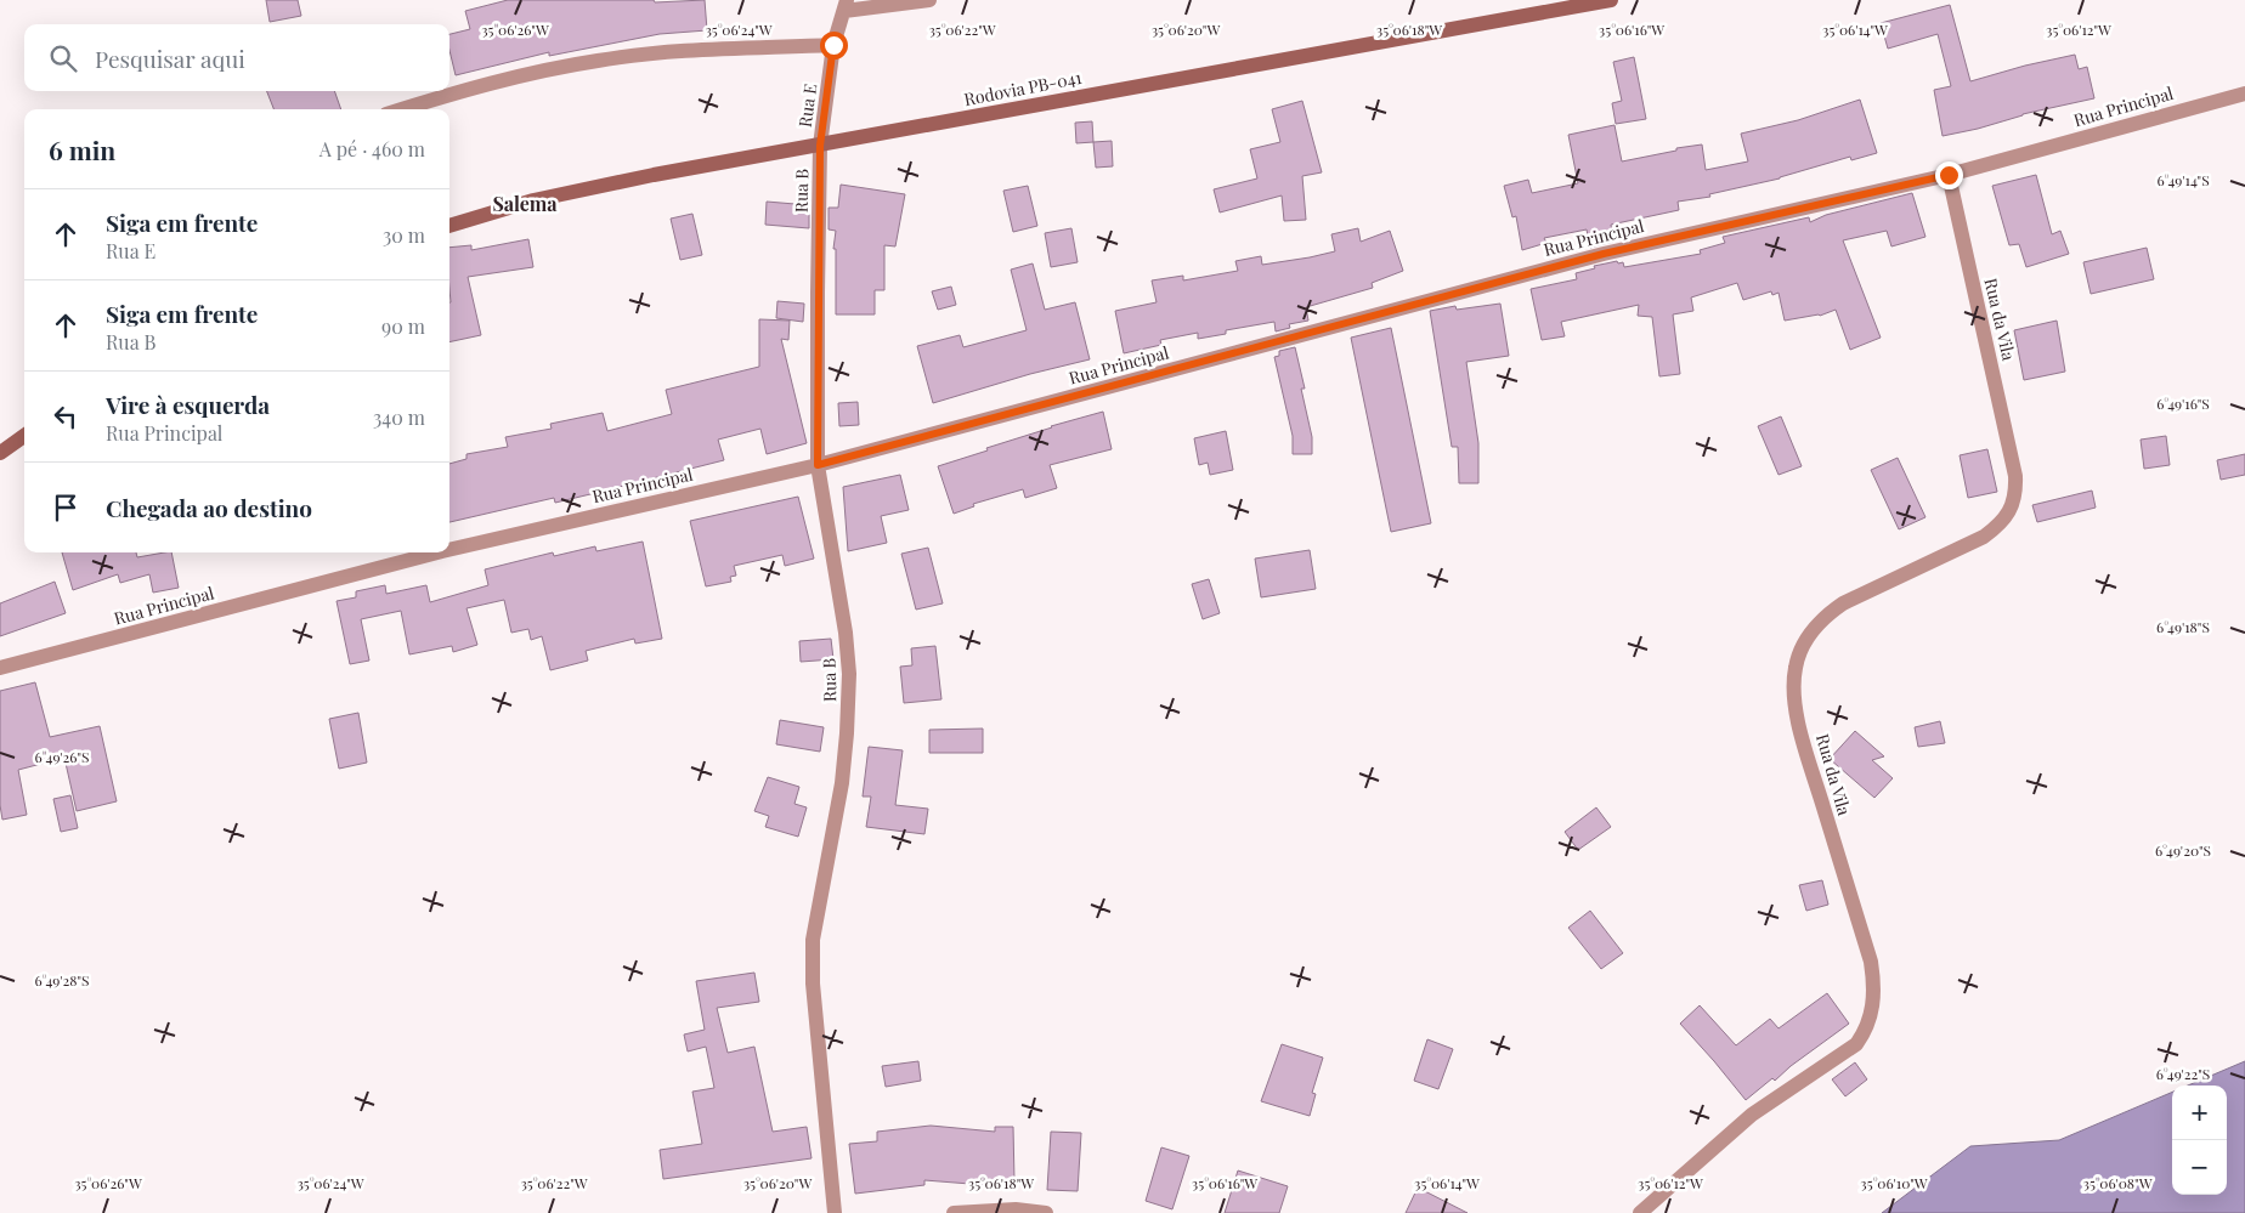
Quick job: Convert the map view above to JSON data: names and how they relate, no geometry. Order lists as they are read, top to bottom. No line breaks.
{"streets":{"main road":["Rodovia PB-041"],"street":["Rua E","Rua Principal","Rua B","Rua da Vila"]},"crossings":[["Rodovia PB-041","Rua E"],["Rodovia PB-041","Rua B"],["Rua E","Rua B"],["Rua Principal","Rua B"],["Rua Principal","Rua da Vila"]],"districts":["Salema"],"page":{"search":"Pesquisar aqui","heading":["6 min","A pé · 460 m"],"list":[["Siga em frente","Rua E","30 m"],["Siga em frente","Rua B","90 m"],["Vire à esquerda","Rua Principal","340 m"],"Chegada ao destino"],"map_buttons":["+","−"]},"coordinates":["35°06'26\"W","35°06'24\"W","35°06'22\"W","35°06'20\"W","35°06'18\"W","35°06'16\"W","35°06'14\"W","35°06'12\"W","6°49'14\"S","6°49'16\"S","6°49'18\"S","6°49'26\"S","6°49'20\"S","6°49'28\"S","6°49'22\"S","35°06'10\"W","35°06'08\"W"]}
